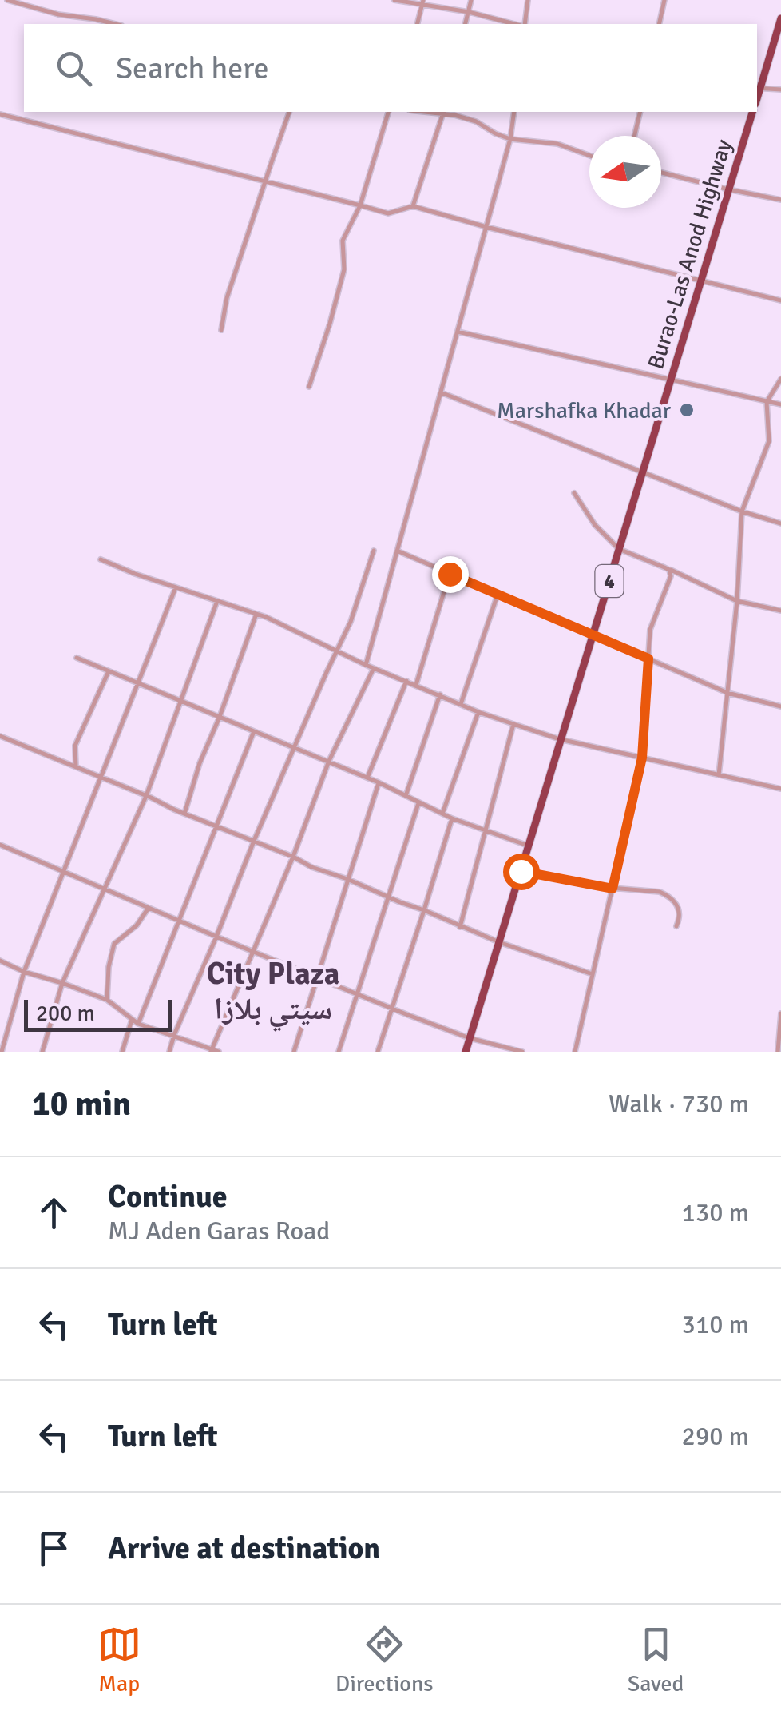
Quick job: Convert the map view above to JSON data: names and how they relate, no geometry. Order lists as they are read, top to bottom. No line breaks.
{"streets":{"highway":["Burao-Las Anod Highway","4"]},"districts":["City Plaza سيتي بلازا"],"places":["Marshafka Khadar"],"scale_bar":"200 m","north":"left","page":{"search":"Search here","scale":"200 m","heading":["10 min","Walk · 730 m"],"list":[["Continue","MJ Aden Garas Road","130 m"],["Turn left","310 m"],["Turn left","290 m"],"Arrive at destination"],"nav":["Map","Directions","Saved"]}}
